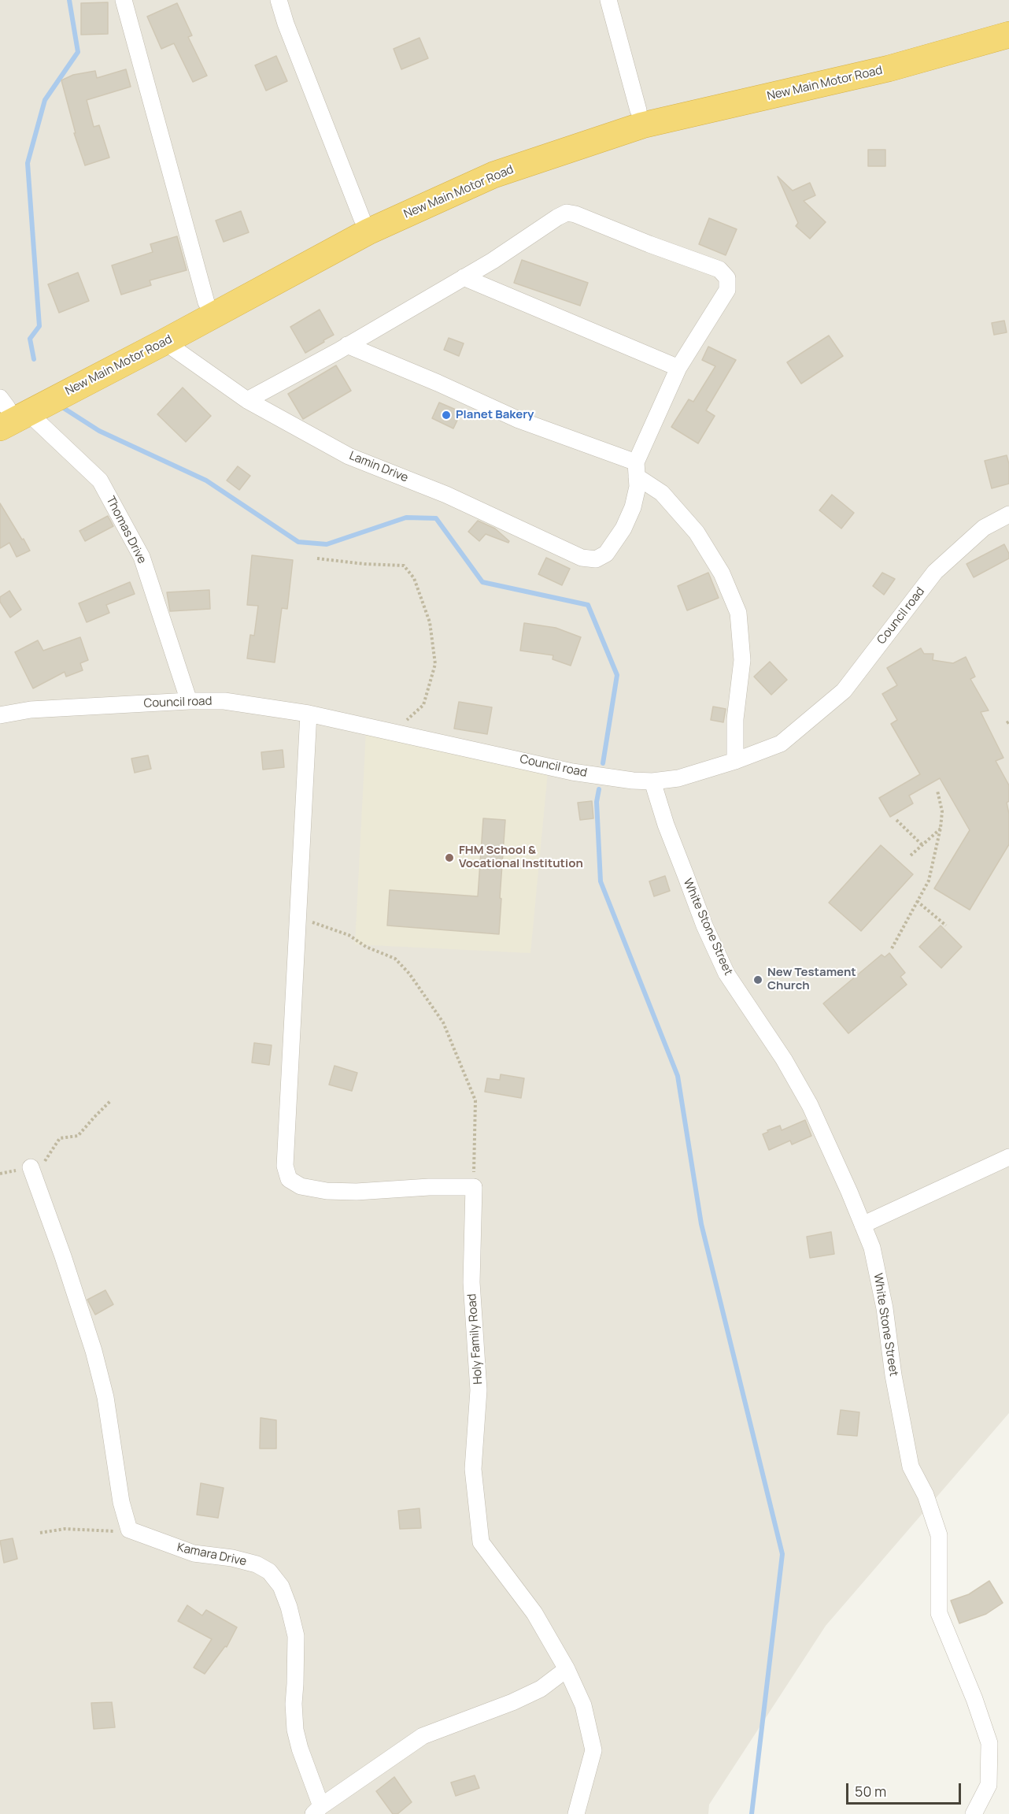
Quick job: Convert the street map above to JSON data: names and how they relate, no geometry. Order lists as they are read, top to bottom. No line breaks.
{"streets":{"highway":["New Main Motor Road"],"street":["Lamin Drive","Thomas Drive","Council road","White Stone Street","Holy Family Road","Kamara Drive"]},"crossings":[["New Main Motor Road","Lamin Drive"],["New Main Motor Road","Thomas Drive"],["Thomas Drive","Council road"],["Council road","White Stone Street"]],"places":["Planet Bakery","FHM School & Vocational Institution","New Testament Church"],"scale_bar":"50 m"}
